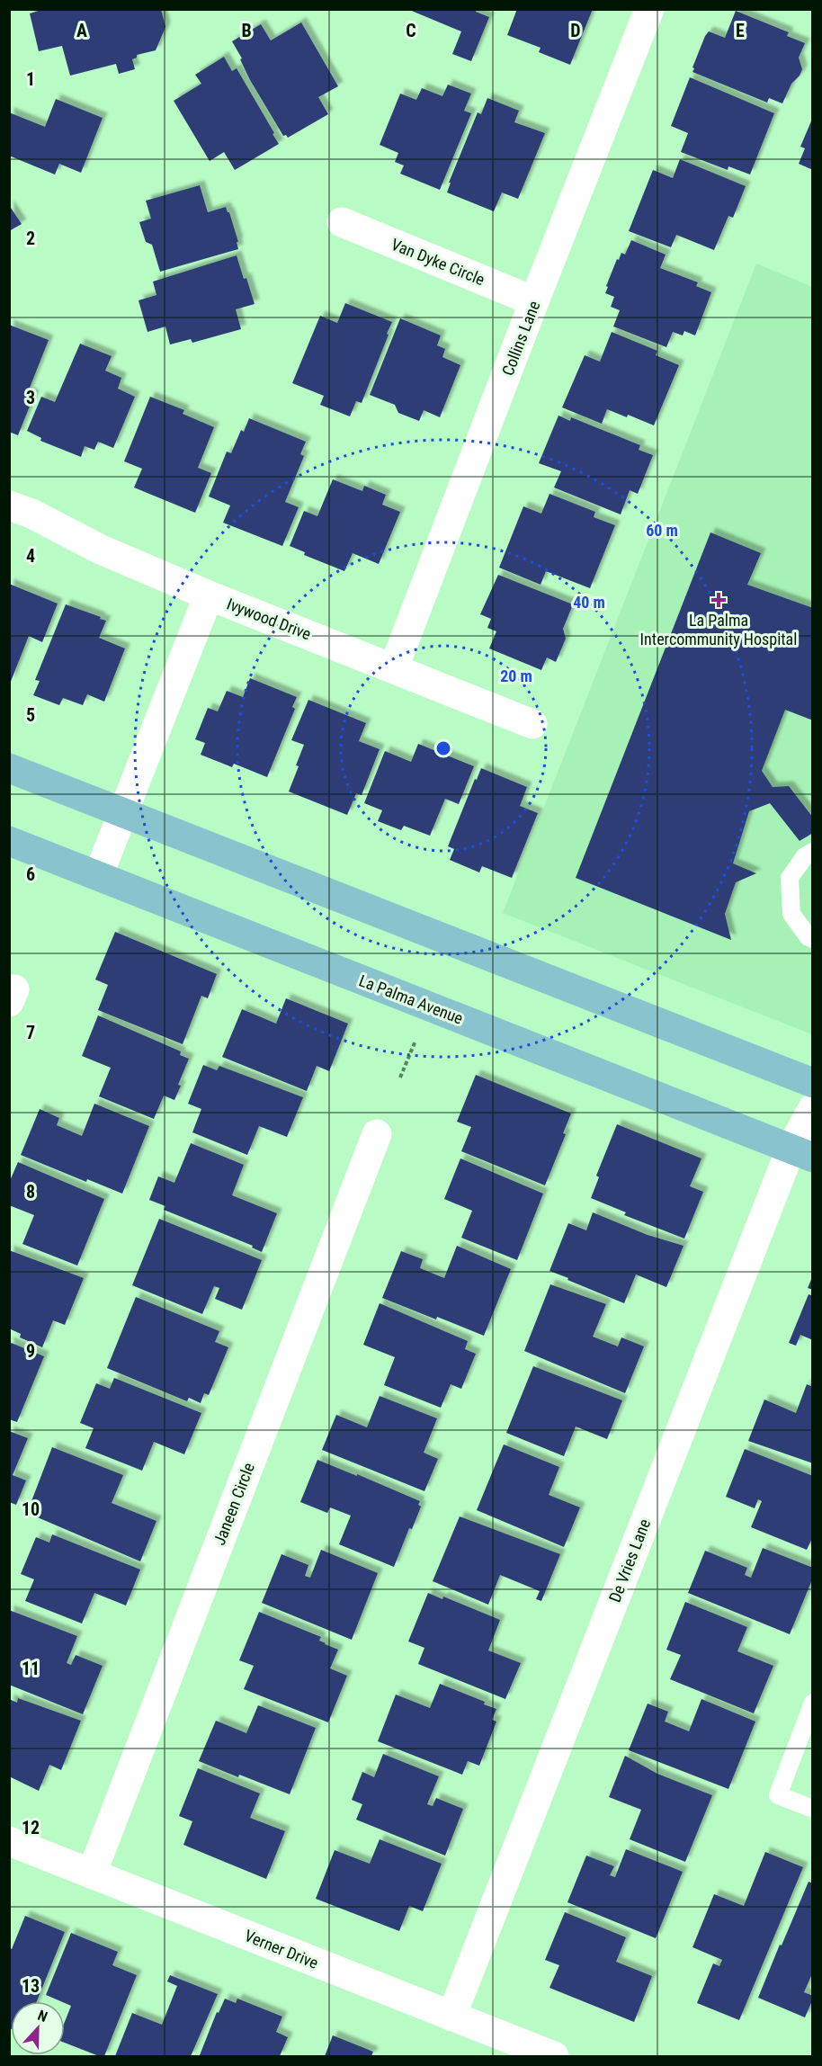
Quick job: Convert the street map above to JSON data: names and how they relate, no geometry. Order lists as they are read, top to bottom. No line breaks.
{"streets":{"main road":["La Palma Avenue"],"street":["Van Dyke Circle","Collins Lane","Ivywood Drive","Janeen Circle","De Vries Lane","Verner Drive"]},"crossings":[["Van Dyke Circle","Collins Lane"],["Collins Lane","Ivywood Drive"],["La Palma Avenue","De Vries Lane"],["Janeen Circle","Verner Drive"],["De Vries Lane","Verner Drive"]],"places":{"health":["La Palma Intercommunity Hospital"]},"north":"top","grid":{"columns":["A","B","C","D","E"],"rows":["1","2","3","4","5","6","7","8","9","10","11","12","13"]},"rings":["60 m","40 m","20 m"]}
